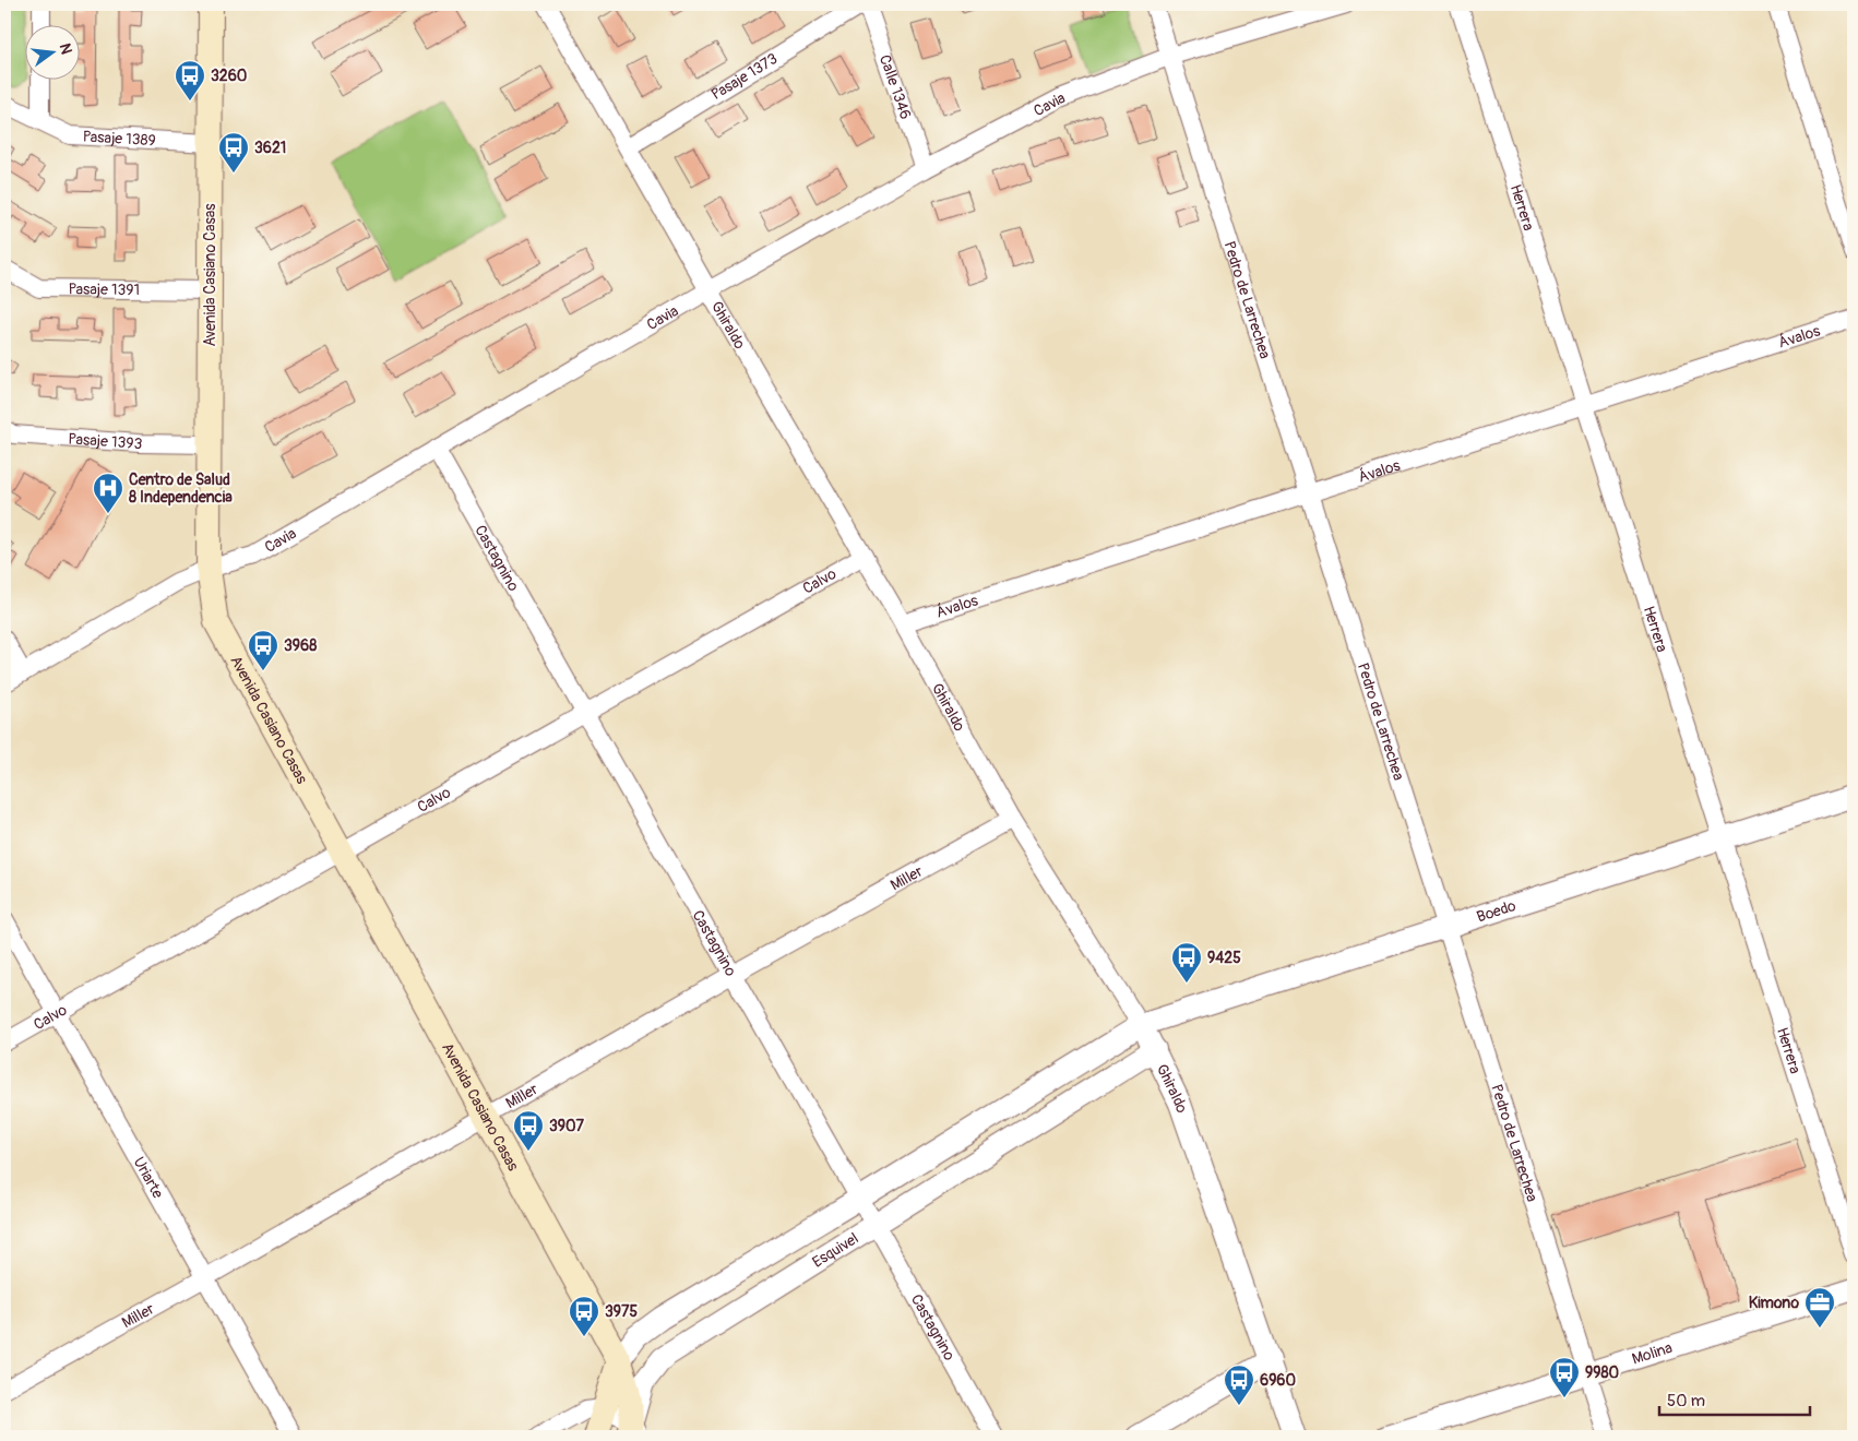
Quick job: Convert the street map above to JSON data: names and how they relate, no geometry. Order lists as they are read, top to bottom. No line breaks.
{"streets":{"main road":["Avenida Casiano Casas"],"street":["Pasaje 1373","Calle 1346","Cavia","Pasaje 1389","Herrera","Pasaje 1391","Pedro de Larrechea","Ghiraldo","Ávalos","Pasaje 1393","Castagnino","Calvo","Miller","Boedo","Uriarte","Esquivel","Molina"]},"crossings":[["Pasaje 1373","Ghiraldo"],["Calle 1346","Cavia"],["Cavia","Avenida Casiano Casas"],["Cavia","Pedro de Larrechea"],["Cavia","Ghiraldo"],["Cavia","Castagnino"],["Pasaje 1389","Avenida Casiano Casas"],["Herrera","Ávalos"],["Herrera","Boedo"],["Avenida Casiano Casas","Pasaje 1391"],["Avenida Casiano Casas","Pasaje 1393"],["Avenida Casiano Casas","Calvo"],["Avenida Casiano Casas","Miller"],["Avenida Casiano Casas","Esquivel"],["Pedro de Larrechea","Ávalos"],["Pedro de Larrechea","Boedo"],["Pedro de Larrechea","Molina"],["Ghiraldo","Ávalos"],["Ghiraldo","Calvo"],["Ghiraldo","Miller"],["Ghiraldo","Boedo"],["Ghiraldo","Esquivel"],["Castagnino","Calvo"],["Castagnino","Miller"],["Castagnino","Esquivel"],["Calvo","Uriarte"],["Miller","Uriarte"],["Boedo","Esquivel"]],"places":{"bus stop":["3260","3621","3968","9425","3907","3975","9980","6960"],"hospital":["Centro de Salud 8 Independencia"],"office":["Kimono"]},"scale_bar":"50 m","north":"right"}
